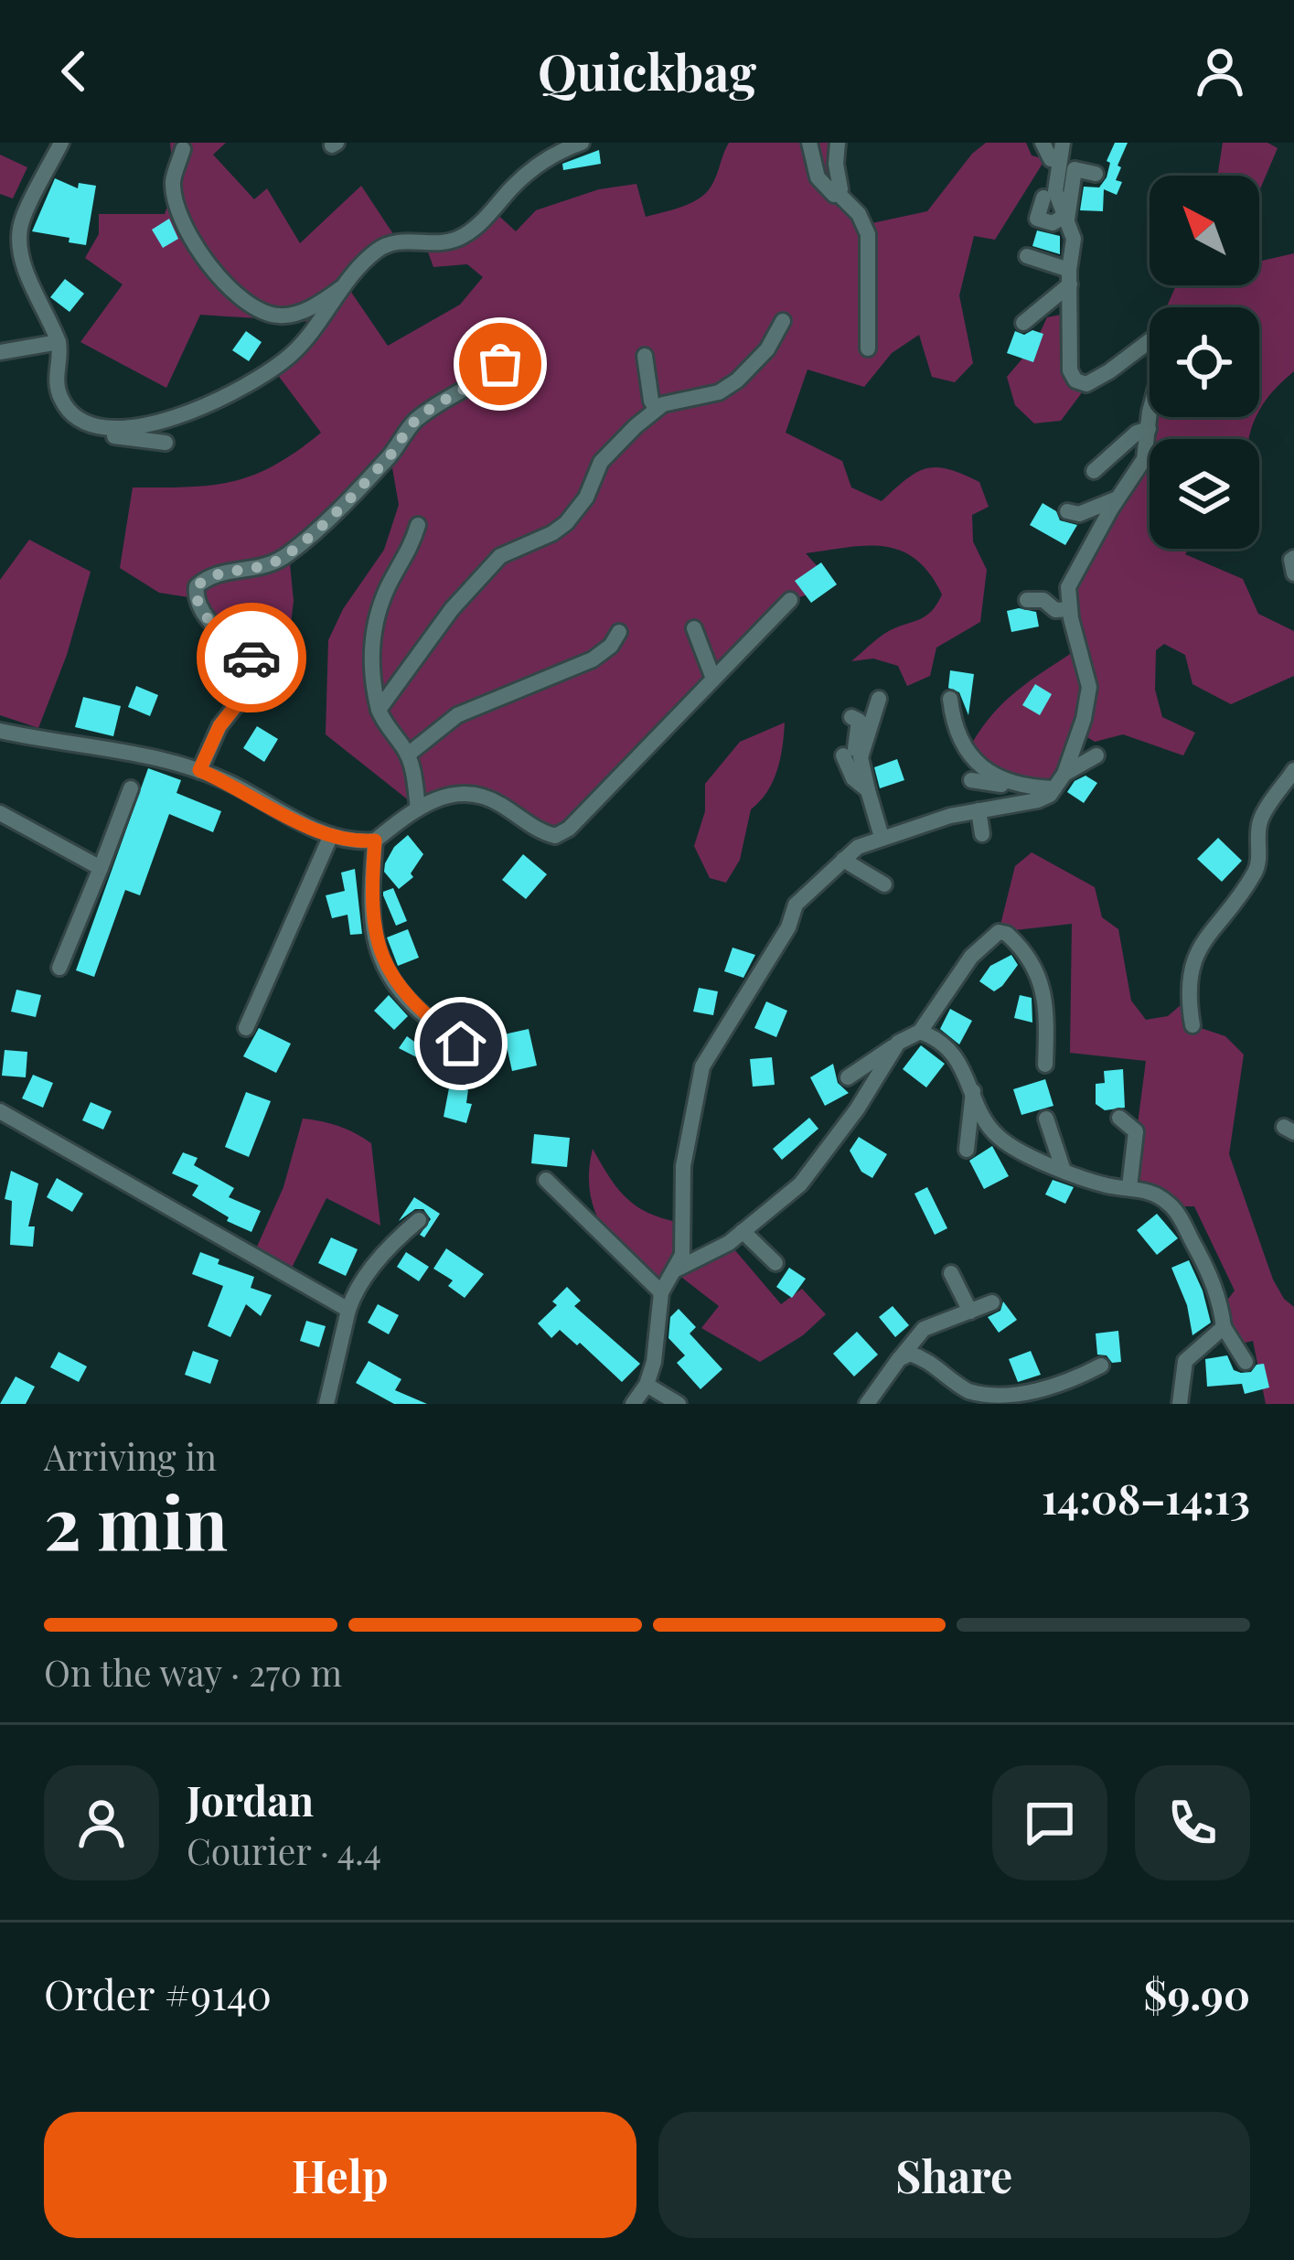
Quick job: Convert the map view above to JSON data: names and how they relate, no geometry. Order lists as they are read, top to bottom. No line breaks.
{"north":"top left","page":{"header":"Quickbag","heading":["2 min","Arriving in","14:08–14:13"],"panel":["Jordan","Courier · 4.4","Order #9140","$9.90"],"bar":"On the way · 270 m","buttons":["Help","Share"]}}
